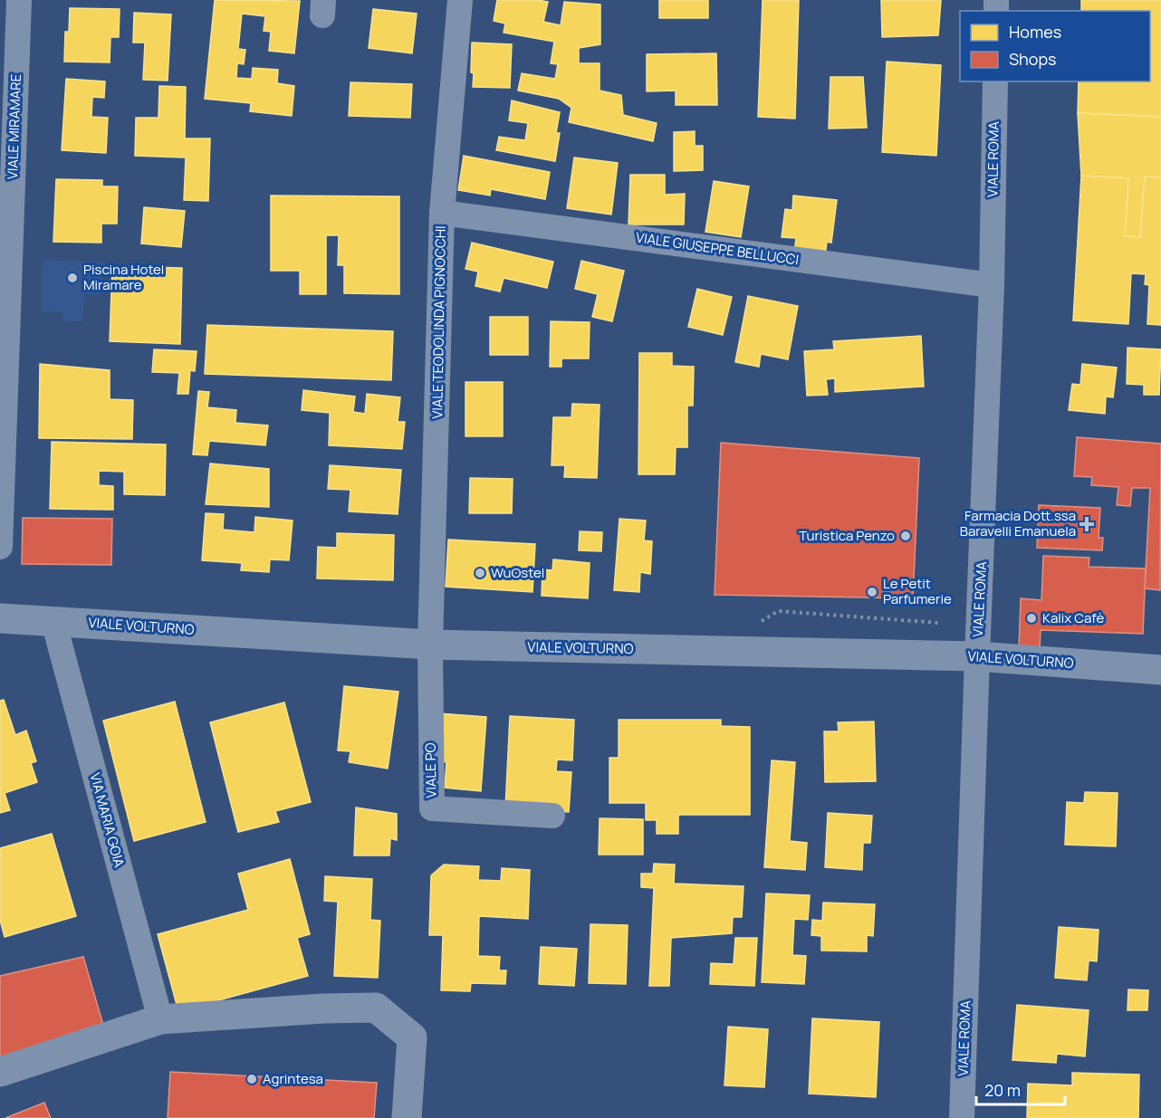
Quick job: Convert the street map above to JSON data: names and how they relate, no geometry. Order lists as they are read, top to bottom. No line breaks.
{"streets":{"street":["VIALE MIRAMARE","VIALE ROMA","VIALE GIUSEPPE BELLUCCI","VIALE TEODOLINDA PIGNOCCHI","VIALE VOLTURNO","VIALE PO","VIA MARIA GOIA"]},"crossings":[["VIALE ROMA","VIALE GIUSEPPE BELLUCCI"],["VIALE ROMA","VIALE VOLTURNO"],["VIALE GIUSEPPE BELLUCCI","VIALE TEODOLINDA PIGNOCCHI"],["VIALE TEODOLINDA PIGNOCCHI","VIALE VOLTURNO"],["VIALE TEODOLINDA PIGNOCCHI","VIALE PO"],["VIALE VOLTURNO","VIALE PO"],["VIALE VOLTURNO","VIA MARIA GOIA"]],"places":{"other":["Piscina Hotel Miramare","Turistica Penzo","WuOstel","Le Petit Parfumerie","Kalix Cafè","Agrintesa"],"health":["Farmacia Dott.ssa Baravelli Emanuela"]},"legend":["Homes","Shops"],"scale_bar":"20 m"}
